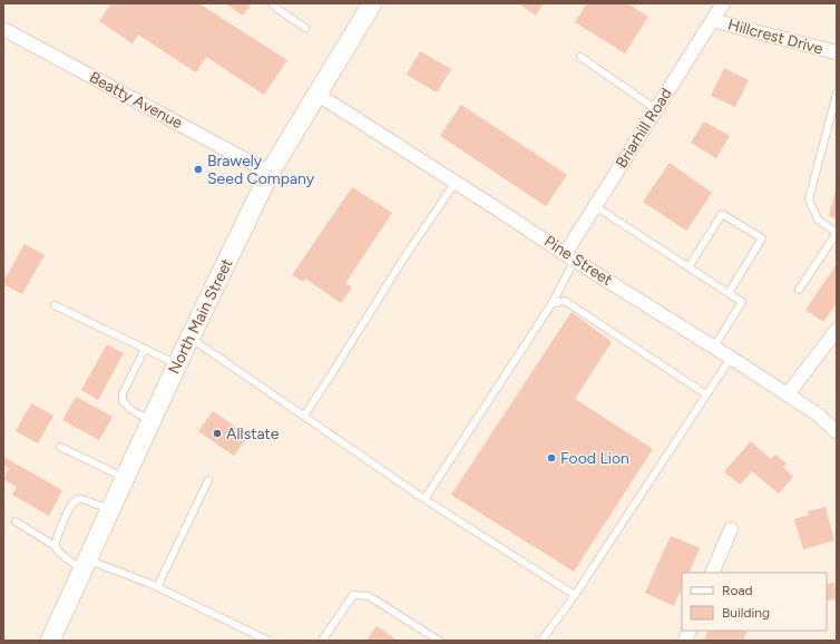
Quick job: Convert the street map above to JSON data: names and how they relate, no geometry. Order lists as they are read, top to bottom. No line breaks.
{"streets":{"main road":["North Main Street"],"street":["Hillcrest Drive","Beatty Avenue","Briarhill Road","Pine Street"]},"crossings":[["Hillcrest Drive","Briarhill Road"],["Beatty Avenue","North Main Street"],["Briarhill Road","Pine Street"],["Pine Street","North Main Street"]],"places":["Brawely Seed Company","Allstate","Food Lion"],"legend":["Road","Building"]}
